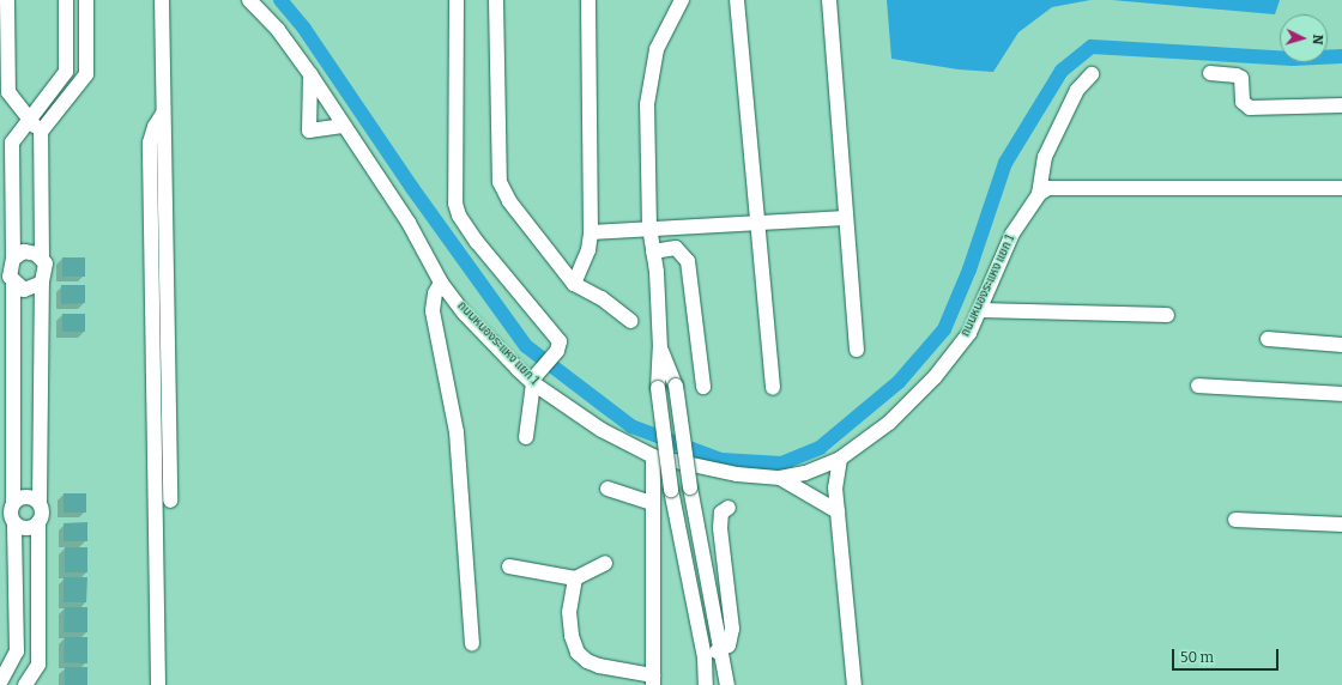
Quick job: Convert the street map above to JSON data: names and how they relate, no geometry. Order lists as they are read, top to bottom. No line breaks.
{"streets":{"street":["ถนนหนองระแหง แยก 1"]},"scale_bar":"50 m","north":"right"}
